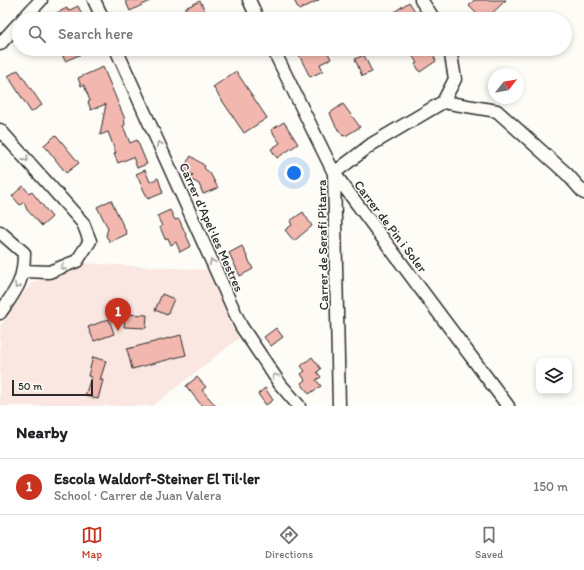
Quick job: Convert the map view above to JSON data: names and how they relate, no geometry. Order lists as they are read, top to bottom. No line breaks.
{"streets":{"street":["Carrer de Pin i Soler","Carrer d'Apel·les Mestres","Carrer de Serafí Pitarra"]},"crossings":[["Carrer de Pin i Soler","Carrer de Serafí Pitarra"]],"one_way":["Carrer d'Apel·les Mestres"],"scale_bar":"50 m","north":"top right","page":{"search":"Search here","pins":"1","scale":"50 m","heading":"Nearby","list":[{"mark":"1","name":"Escola Waldorf-Steiner El Til·ler","note":"School · Carrer de Juan Valera","value":"150 m"}],"nav":["Map","Directions","Saved"]}}
